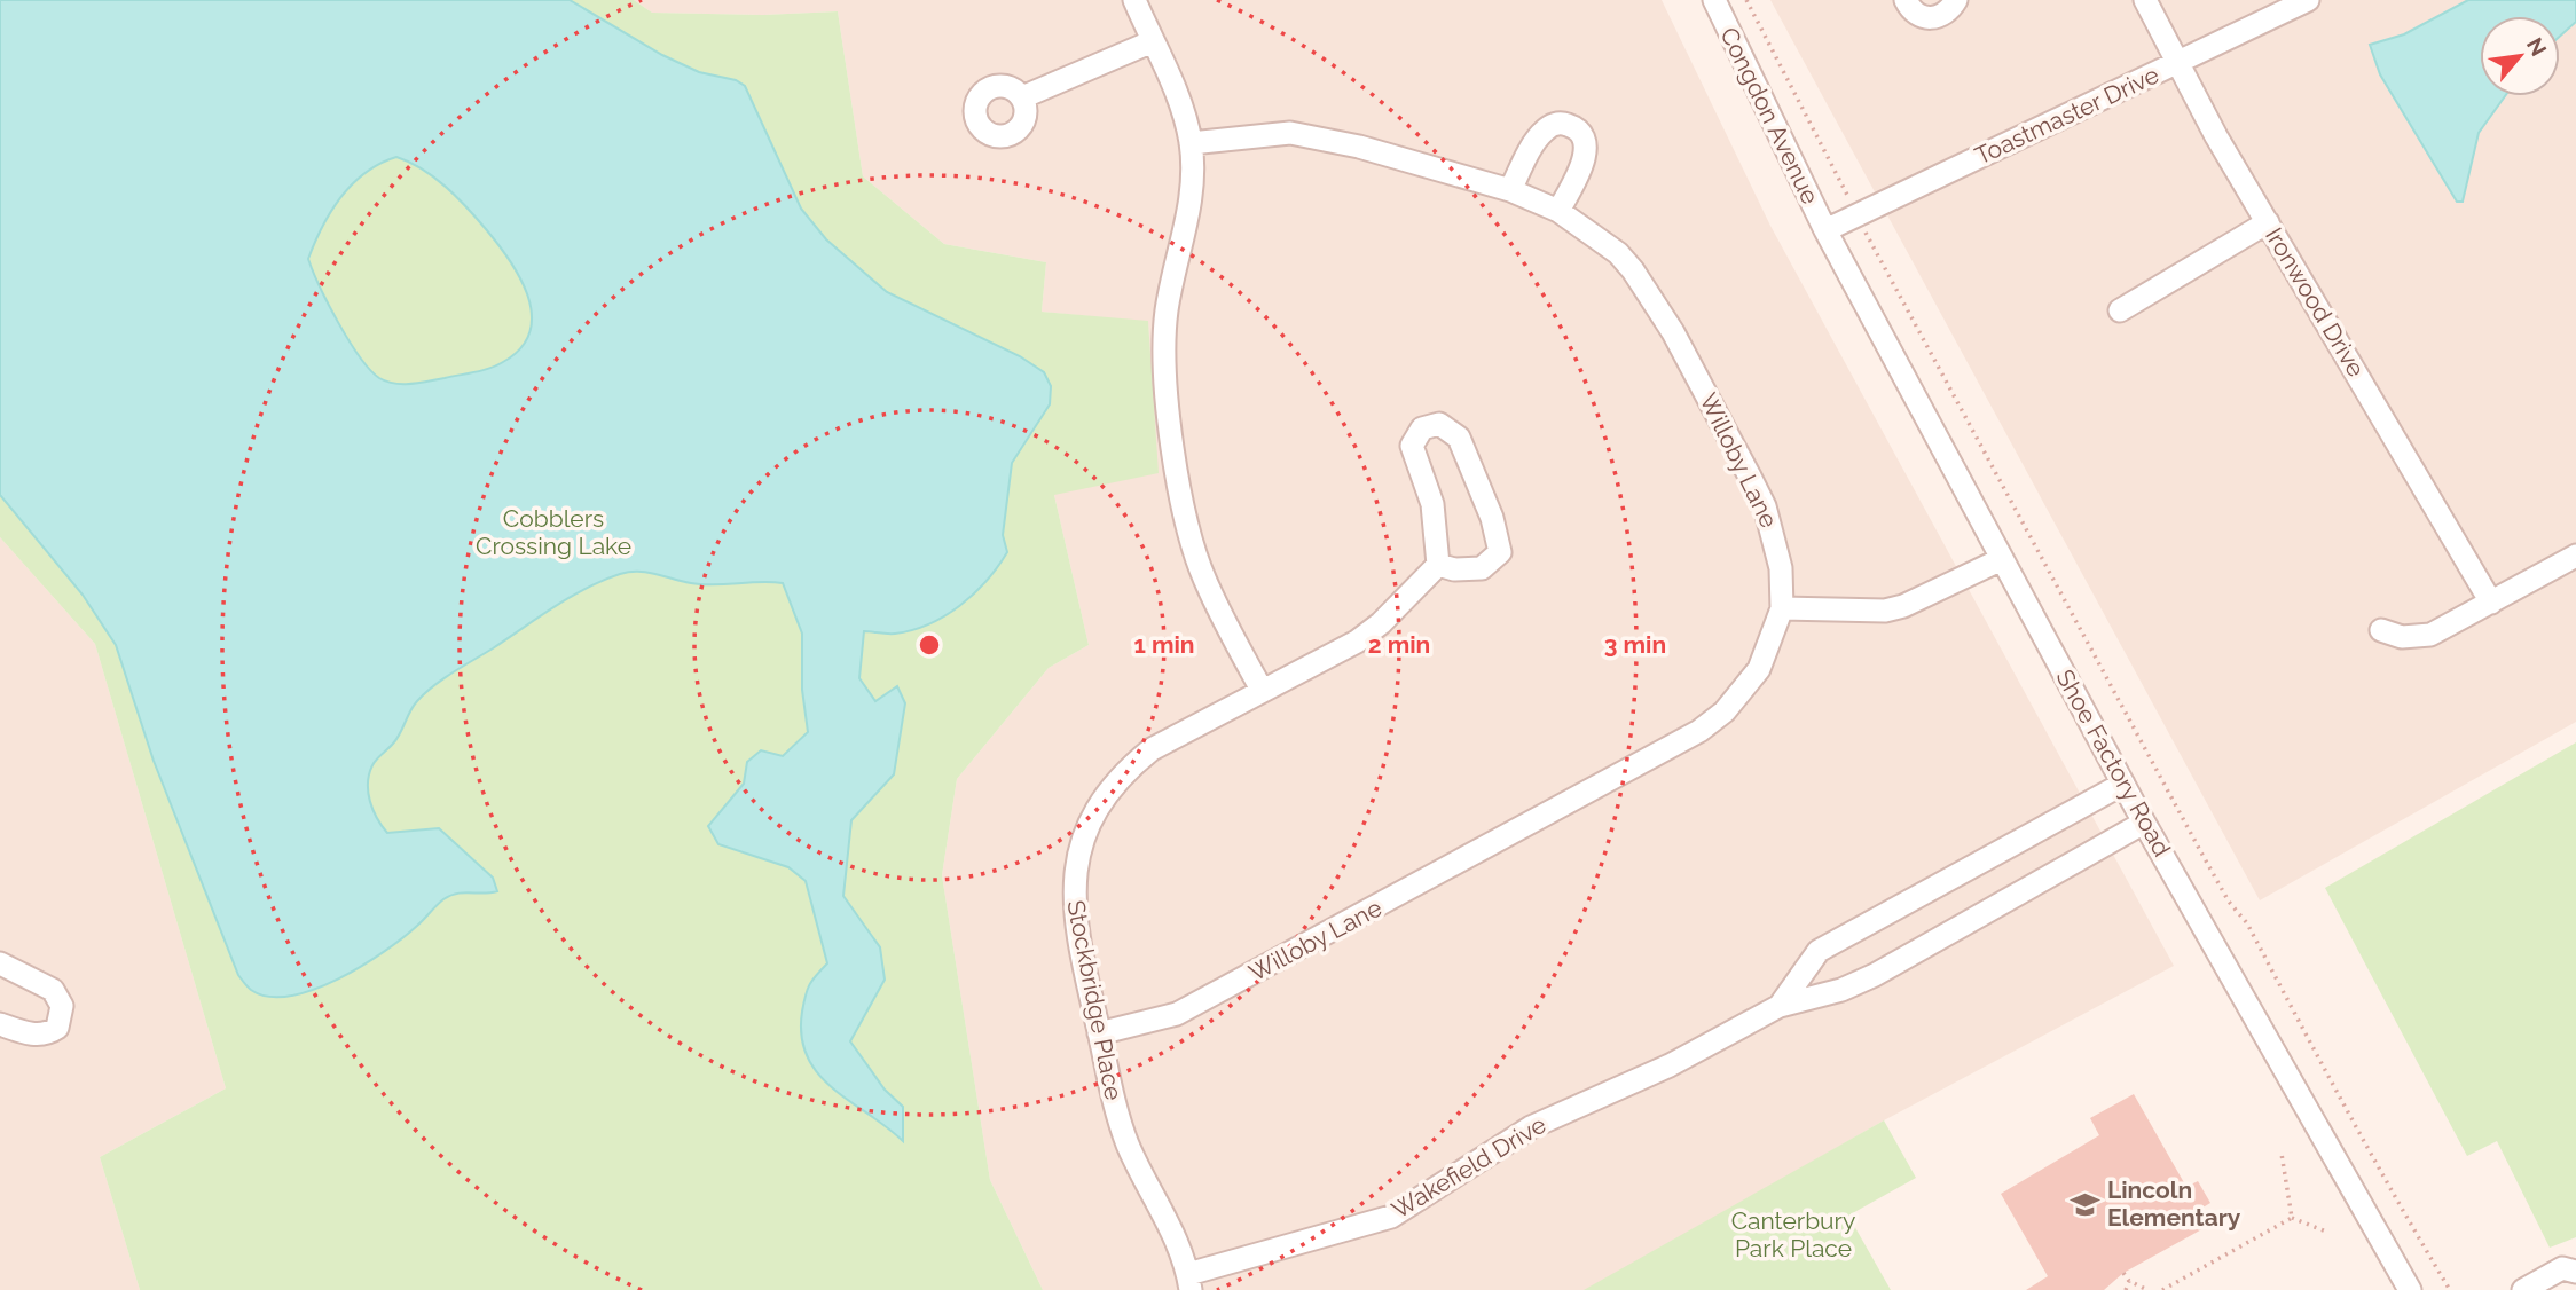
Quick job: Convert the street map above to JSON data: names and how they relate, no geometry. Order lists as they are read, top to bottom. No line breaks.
{"streets":{"street":["Congdon Avenue","Toastmaster Drive","Ironwood Drive","Willoby Lane","Shoe Factory Road","Stockbridge Place","Wakefield Drive"]},"crossings":[["Congdon Avenue","Toastmaster Drive"],["Congdon Avenue","Shoe Factory Road"],["Toastmaster Drive","Ironwood Drive"],["Toastmaster Drive","Shoe Factory Road"],["Willoby Lane","Stockbridge Place"],["Shoe Factory Road","Wakefield Drive"],["Stockbridge Place","Wakefield Drive"]],"parks":["Cobblers Crossing Lake","Canterbury Park Place"],"places":{"school or university":["Lincoln Elementary"]},"north":"top right","rings":["1 min","2 min","3 min"]}
